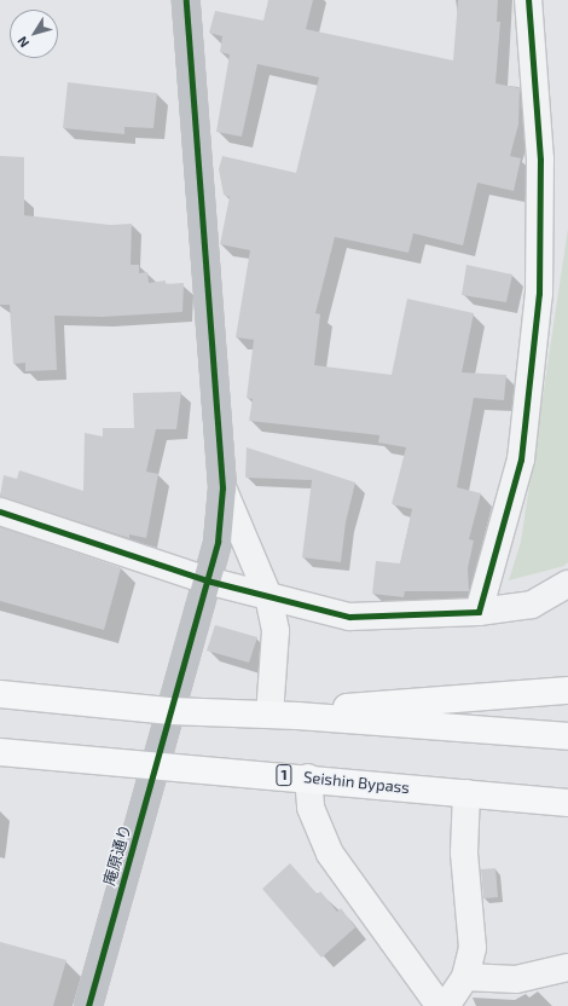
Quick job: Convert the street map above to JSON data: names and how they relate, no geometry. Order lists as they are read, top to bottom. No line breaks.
{"streets":{"highway":["1","Seishin Bypass"],"street":["庵原通り"]},"crossings":[["Seishin Bypass","庵原通り"]],"north":"bottom left"}
